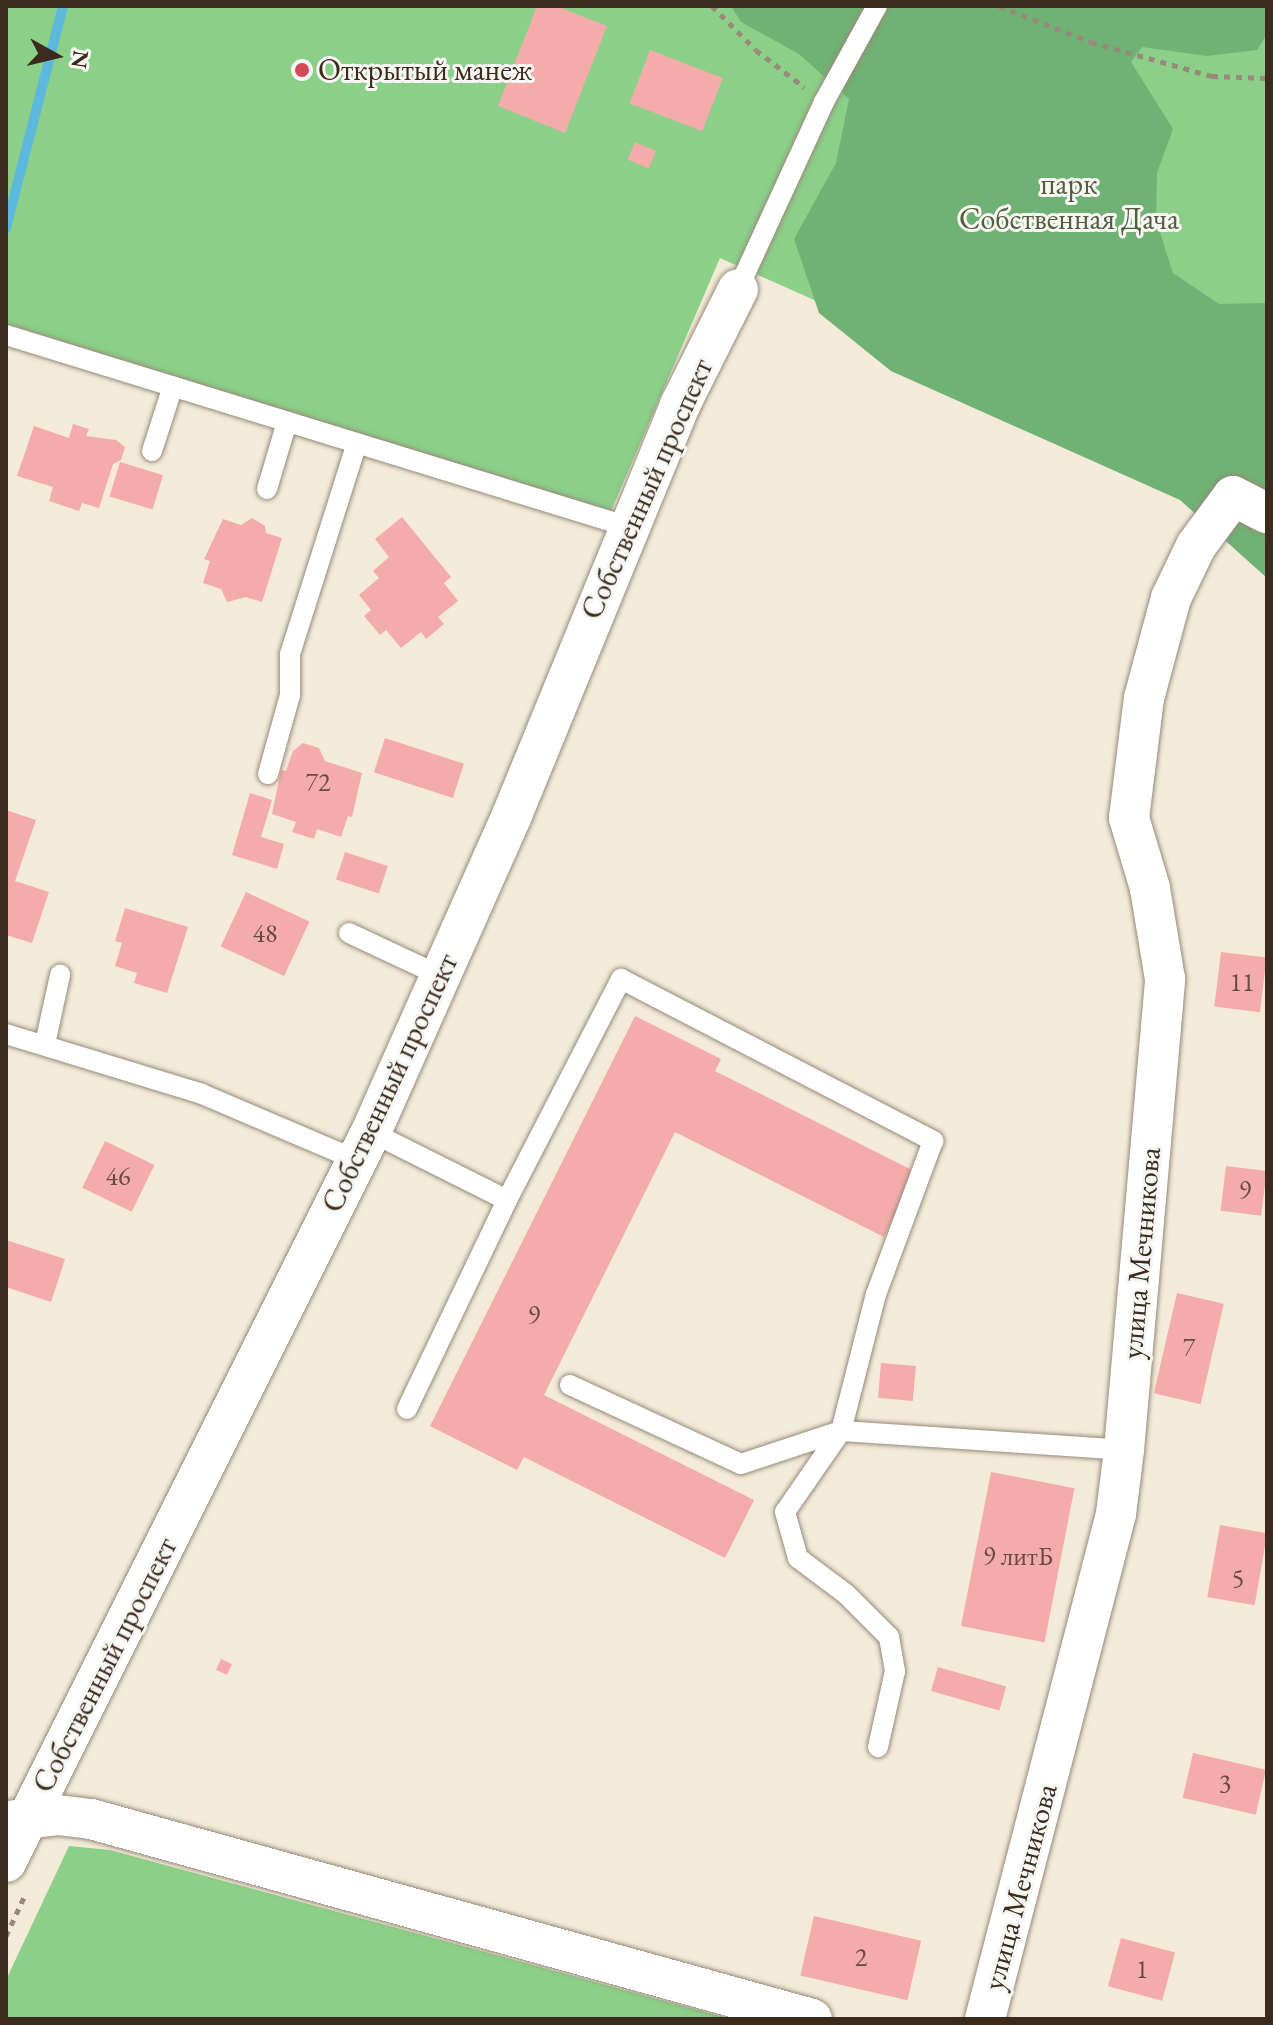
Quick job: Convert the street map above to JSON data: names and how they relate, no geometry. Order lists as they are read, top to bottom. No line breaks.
{"streets":{"street":["Собственный проспект","улица Мечникова"]},"parks":["парк Собственная Дача"],"places":["Открытый манеж"],"house_numbers":["72","48","11","46","9","9","7","9 литБ","5","3","2","1"],"north":"right"}
